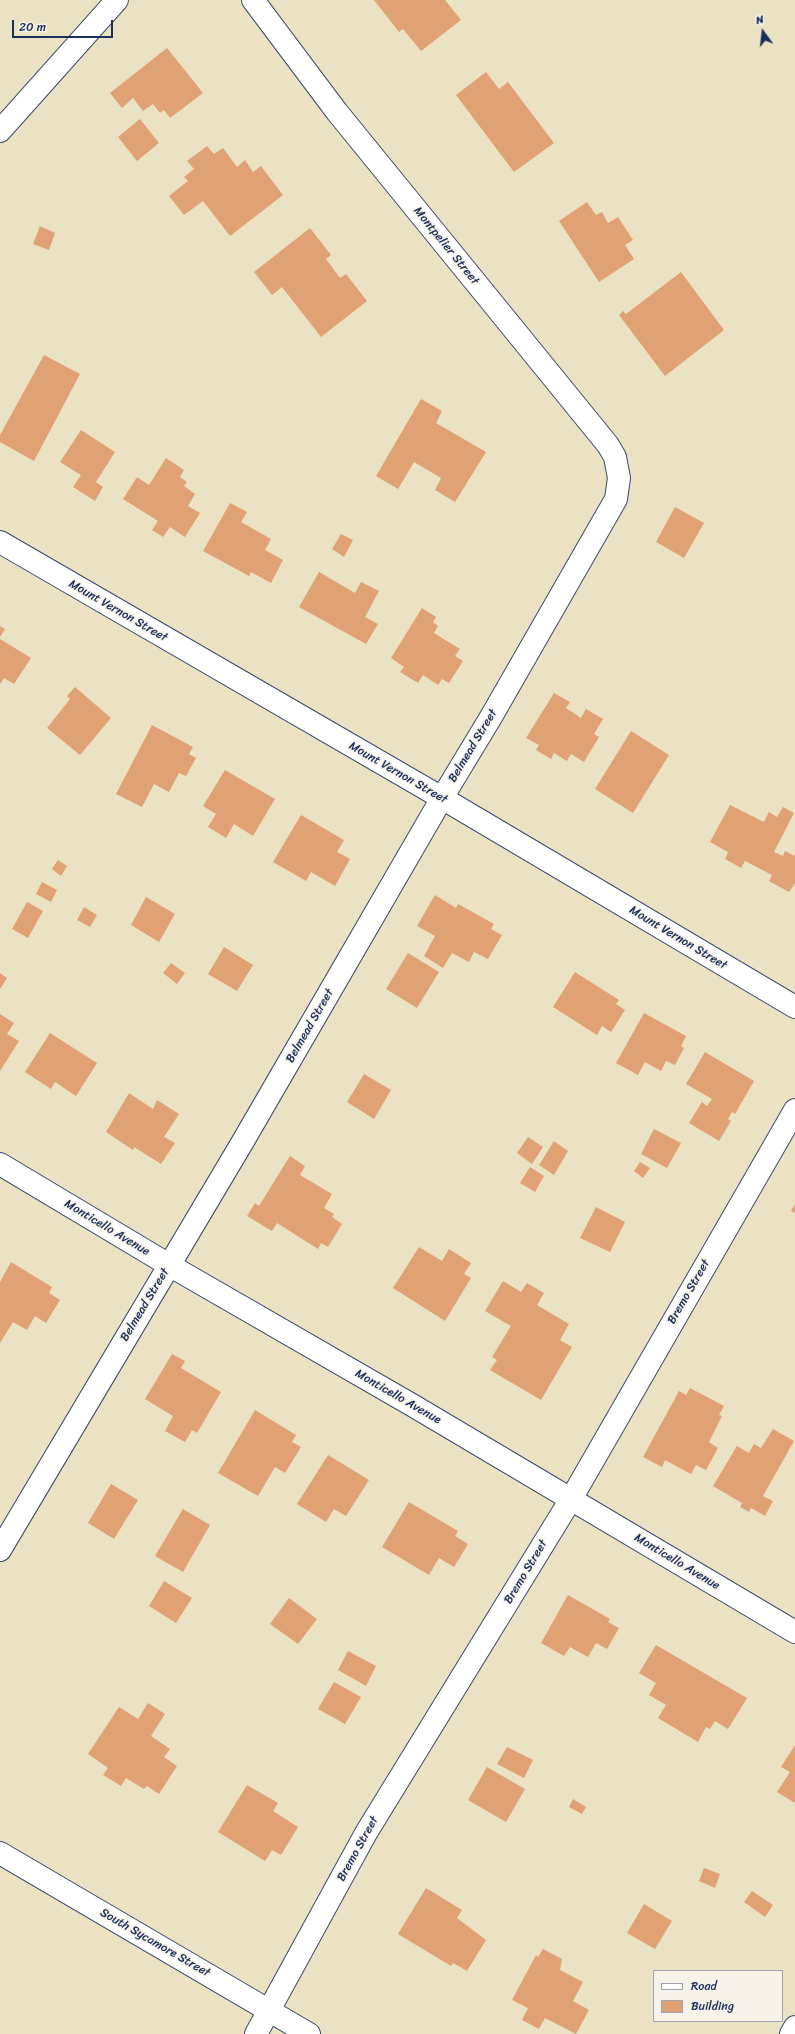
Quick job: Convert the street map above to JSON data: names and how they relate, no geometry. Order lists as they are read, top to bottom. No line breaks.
{"streets":{"street":["Montpelier Street","Mount Vernon Street","Belmead Street","Monticello Avenue","Bremo Street","South Sycamore Street"]},"crossings":[["Montpelier Street","Belmead Street"],["Mount Vernon Street","Belmead Street"],["Belmead Street","Monticello Avenue"],["Monticello Avenue","Bremo Street"],["Bremo Street","South Sycamore Street"]],"legend":["Road","Building"],"scale_bar":"20 m","north":"top"}
